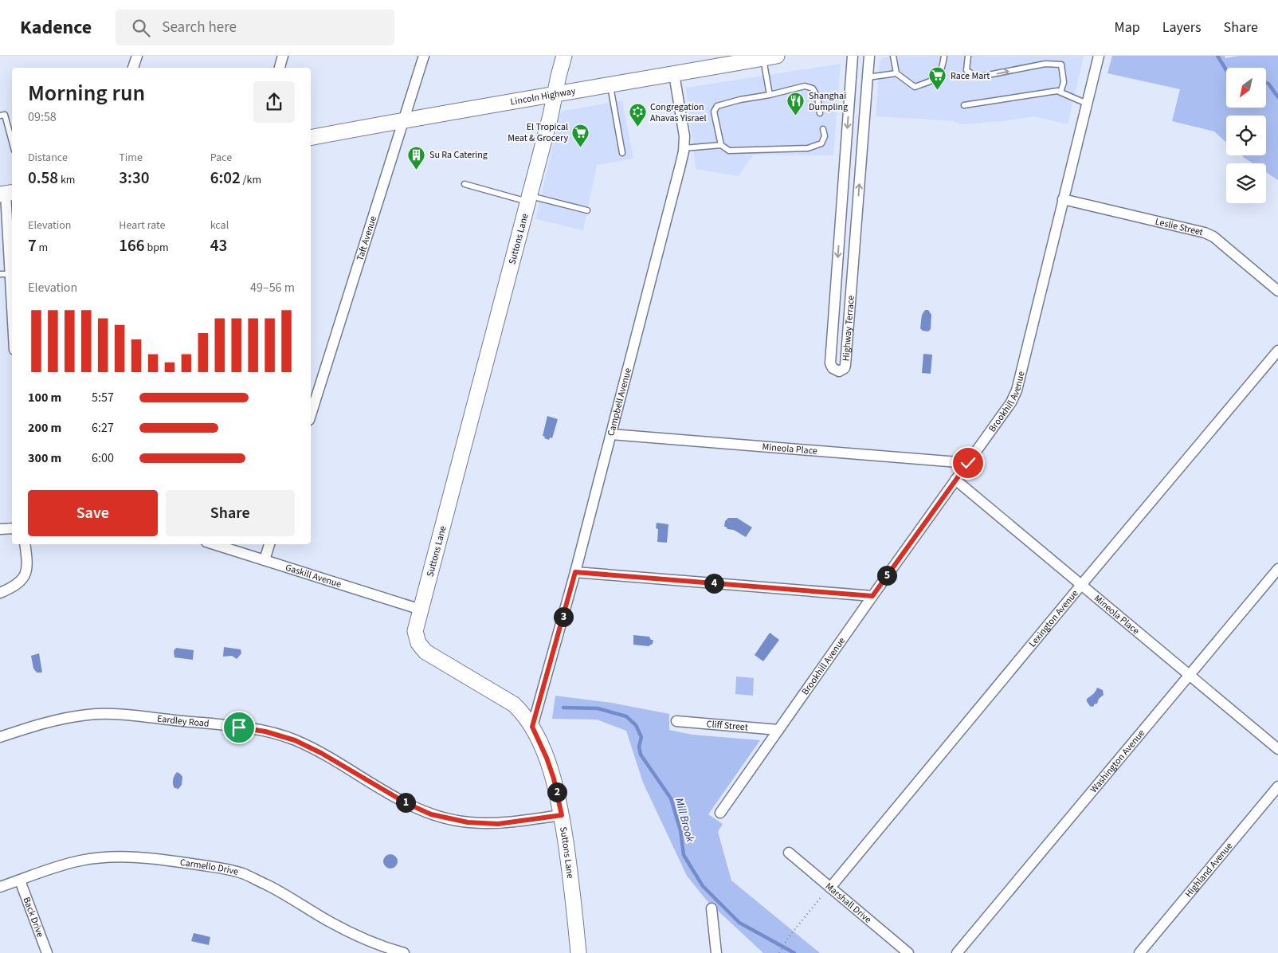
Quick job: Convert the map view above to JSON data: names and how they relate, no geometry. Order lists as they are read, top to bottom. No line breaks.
{"streets":{"street":["Lincoln Highway","Leslie Street","Taft Avenue","Suttons Lane","Highway Terrace","Brookhill Avenue","Campbell Avenue","Mineola Place","Gaskill Avenue","Lexington Avenue","Eardley Road","Cliff Street","Washington Avenue","Carmello Drive","Highland Avenue","Marshall Drive","Back Drive"]},"crossings":[["Lincoln Highway","Taft Avenue"],["Lincoln Highway","Suttons Lane"],["Lincoln Highway","Campbell Avenue"],["Leslie Street","Brookhill Avenue"],["Suttons Lane","Campbell Avenue"],["Suttons Lane","Gaskill Avenue"],["Suttons Lane","Eardley Road"],["Brookhill Avenue","Mineola Place"],["Brookhill Avenue","Cliff Street"],["Campbell Avenue","Mineola Place"],["Mineola Place","Lexington Avenue"],["Mineola Place","Washington Avenue"],["Lexington Avenue","Marshall Drive"],["Carmello Drive","Back Drive"]],"water":["Mill Brook"],"places":{"supermarket":["Race Mart","El Tropical Meat & Grocery"],"restaurant":["Shanghai Dumpling"],"synagogue":["Congregation Ahavas Yisrael"],"building":["Su Ra Catering"]},"north":"bottom left","page":{"header":"Kadence","search":"Search here","nav":["Map","Layers","Share"],"heading":["Morning run","09:58"],"stats":[["Distance","0.58 km"],["Time","3:30"],["Pace","6:02 /km"],["Elevation","7 m"],["Heart rate","166 bpm"],["kcal","43"]],"chart":["Elevation","49–56 m"],"list":[{"name":"100 m","note":"5:57"},{"name":"200 m","note":"6:27"},{"name":"300 m","note":"6:00"}],"buttons":["Save","Share"],"pins":["5","4","3","2","1"]}}
